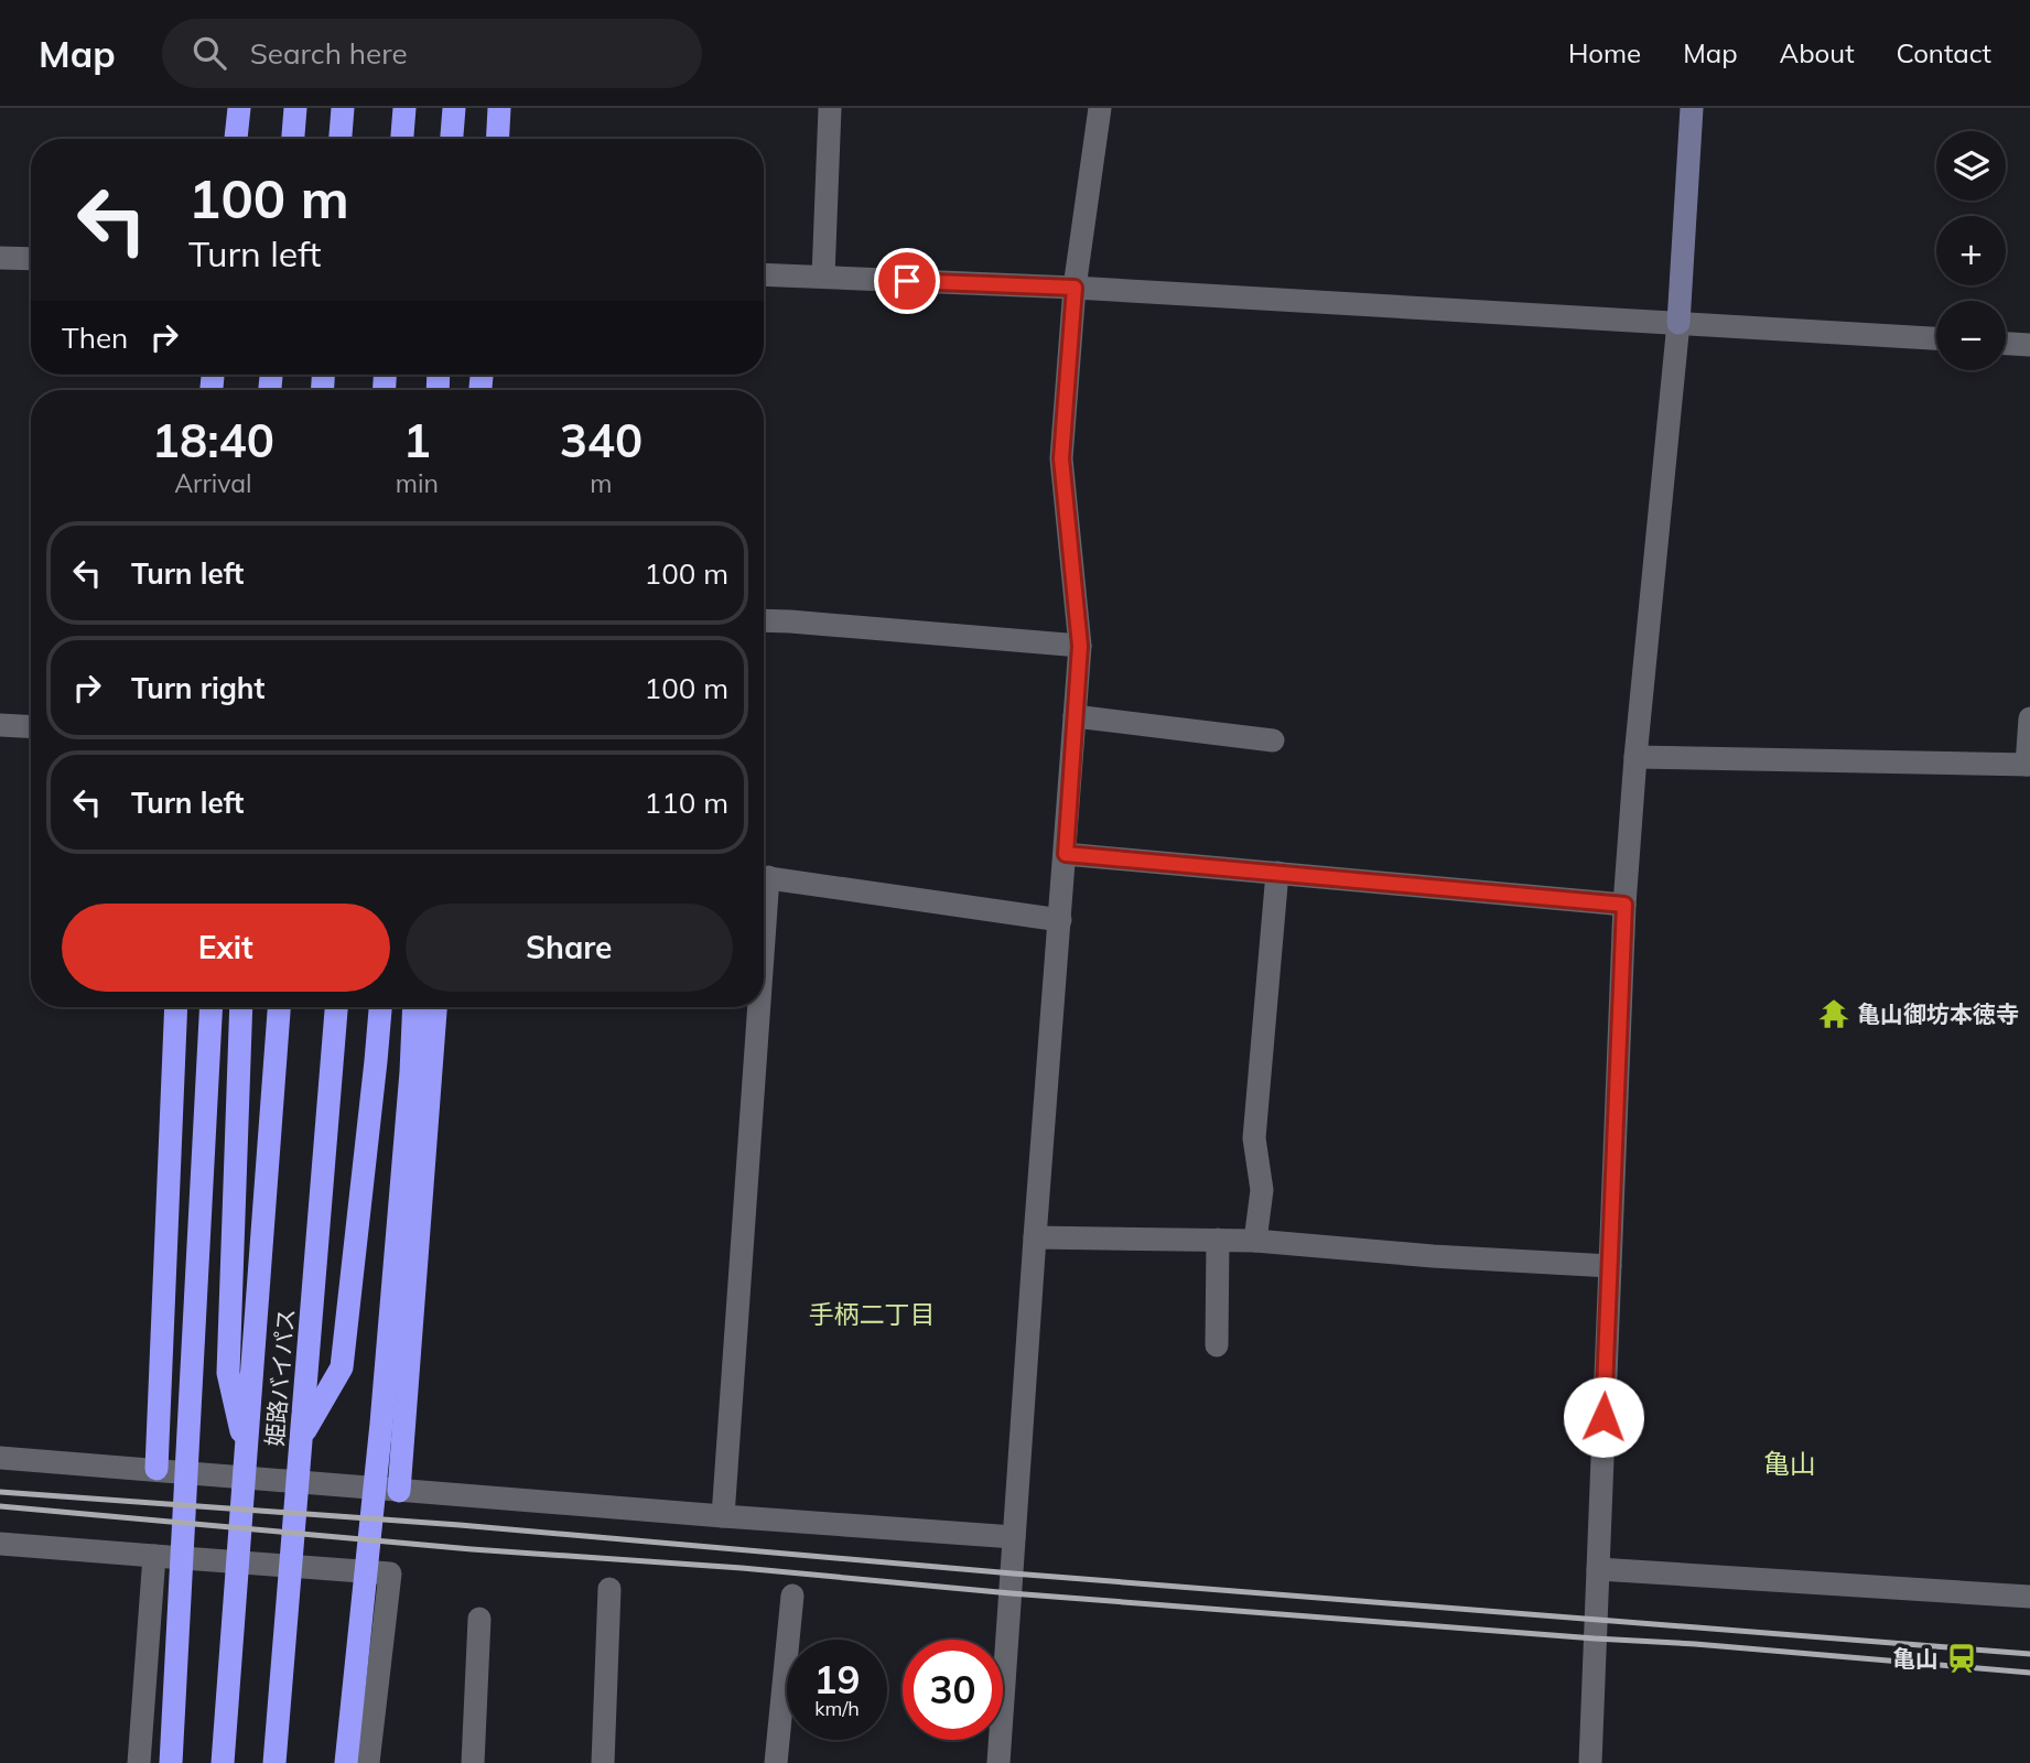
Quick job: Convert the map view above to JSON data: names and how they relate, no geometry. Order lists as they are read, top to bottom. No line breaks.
{"streets":{"highway":["姫路バイパス"]},"districts":["手柄二丁目","亀山"],"places":{"temple":["亀山御坊本徳寺"],"station":["亀山"]},"page":{"header":"Map","search":"Search here","nav":["Home","Map","About","Contact"],"map_buttons":["+","−"],"turn":["100 m","Turn left"],"then":"Then","eta":["18:40","Arrival","1","min","340","m"],"list":[{"name":"Turn left","value":"100 m"},{"name":"Turn right","value":"100 m"},{"name":"Turn left","value":"110 m"}],"buttons":["Exit","Share"],"speed":"19 km/h","limit":"30"}}
